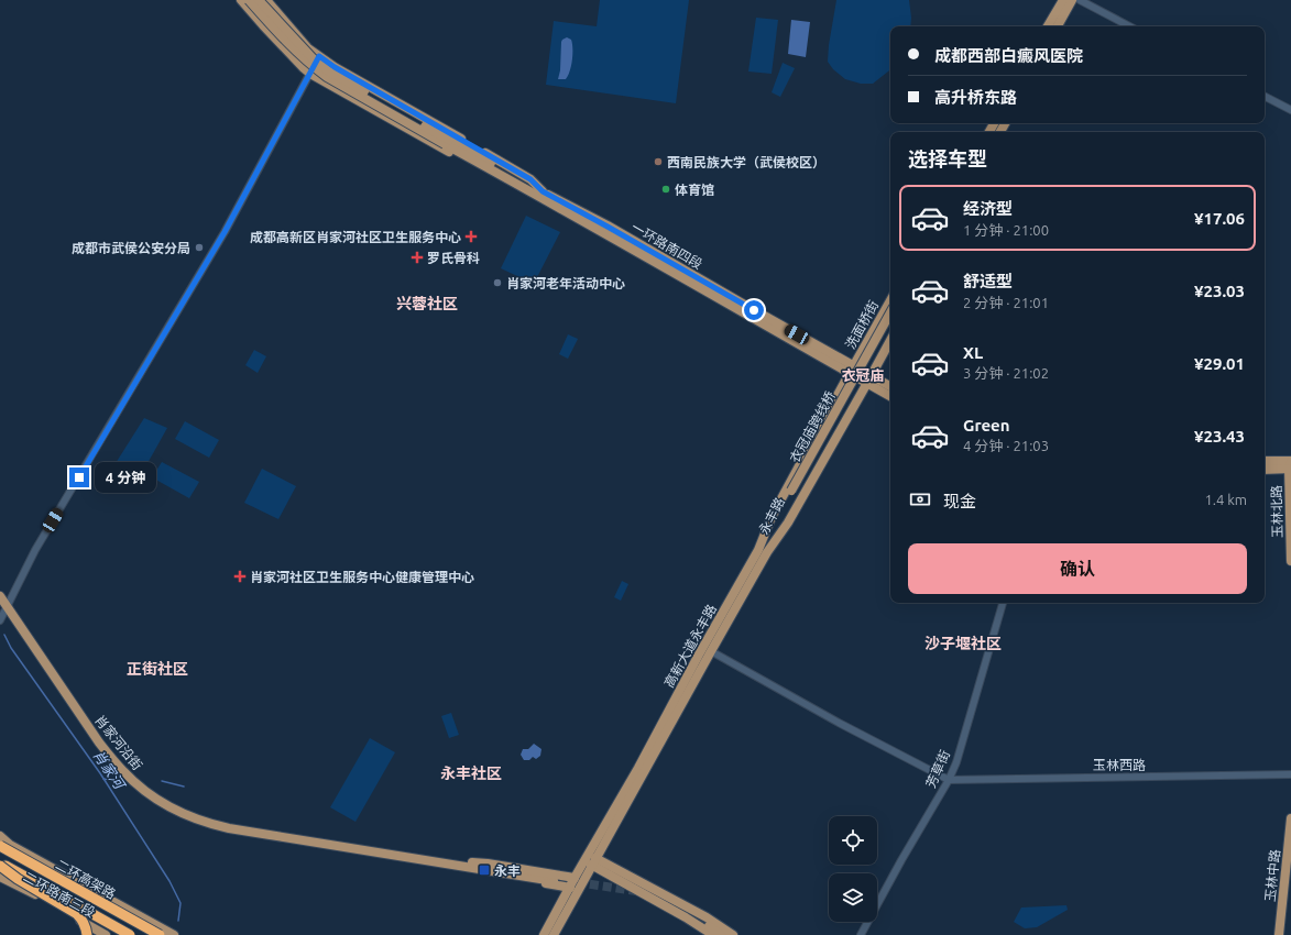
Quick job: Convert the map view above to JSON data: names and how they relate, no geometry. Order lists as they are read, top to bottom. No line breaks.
{"streets":{"highway":["二环高架路"],"main road":["一环路南四段","洗面桥街","衣冠庙跨线桥","玉林北路","永丰路","高新大道永丰路","肖家河沿街","玉林中路","二环路南三段"],"street":["玉林西路","芳草街"]},"crossings":[["一环路南四段","洗面桥街"],["一环路南四段","高新大道永丰路"],["洗面桥街","高新大道永丰路"],["衣冠庙跨线桥","永丰路"],["永丰路","高新大道永丰路"],["玉林西路","芳草街"]],"districts":["兴蓉社区","衣冠庙","沙子堰社区","正街社区","永丰社区"],"water":["肖家河"],"places":{"other":["西南民族大学（武侯校区）","体育馆","成都市武侯公安分局","肖家河老年活动中心"],"health":["成都高新区肖家河社区卫生服务中心","罗氏骨科","肖家河社区卫生服务中心健康管理中心"],"transit":["永丰"]},"page":{"banner":["成都西部白癜风医院","高升桥东路"],"heading":"选择车型","list":[{"name":"经济型","note":"1 分钟 · 21:00","value":"¥17.06"},{"name":"舒适型","note":"2 分钟 · 21:01","value":"¥23.03"},{"name":"XL","note":"3 分钟 · 21:02","value":"¥29.01"},{"name":"Green","note":"4 分钟 · 21:03","value":"¥23.43"}],"bubble":"4 分钟","pay":["现金","1.4 km"],"buttons":"确认"}}
